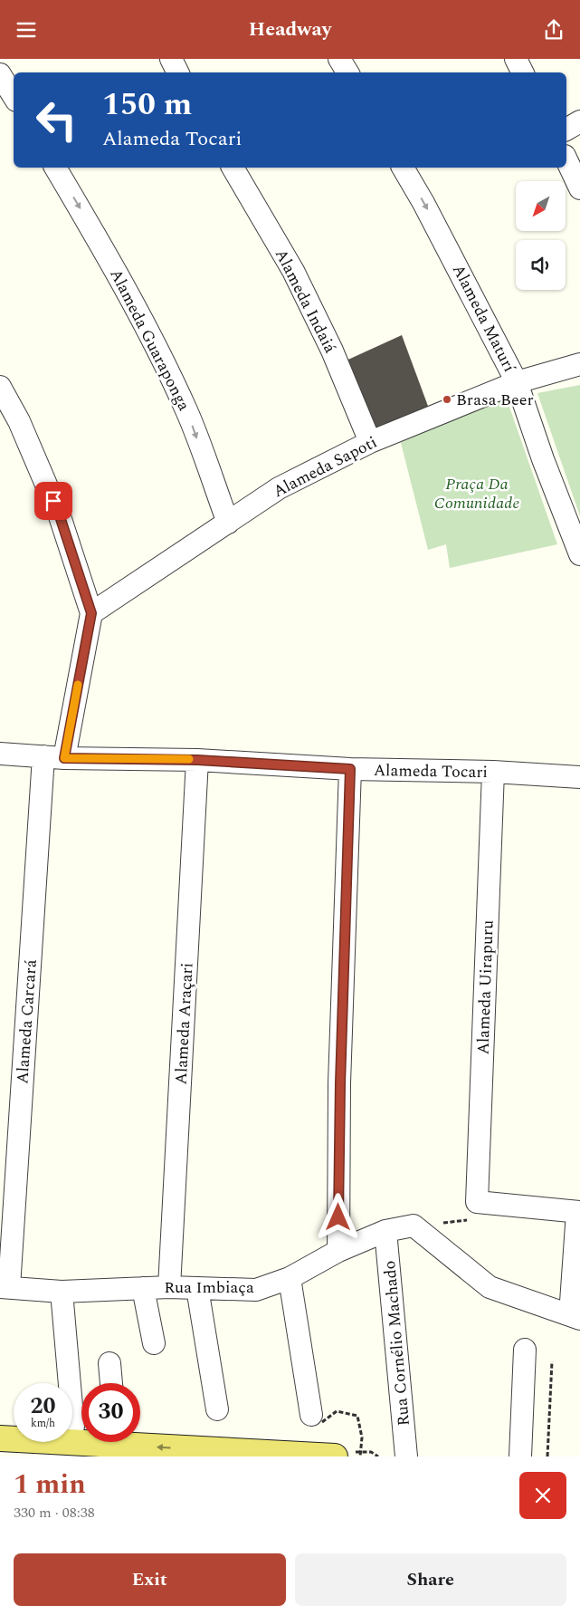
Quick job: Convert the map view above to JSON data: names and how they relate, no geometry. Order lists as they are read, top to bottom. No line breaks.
{"streets":{"street":["Alameda Indaiá","Alameda Maturí","Alameda Guaraponga","Alameda Sapoti","Alameda Tocari","Alameda Uirapuru","Alameda Carcará","Alameda Araçari","Rua Imbiaça","Rua Cornélio Machado"]},"crossings":[["Alameda Indaiá","Alameda Sapoti"],["Alameda Maturí","Alameda Sapoti"],["Alameda Guaraponga","Alameda Sapoti"],["Alameda Tocari","Alameda Uirapuru"],["Alameda Tocari","Alameda Carcará"],["Alameda Tocari","Alameda Araçari"],["Alameda Carcará","Rua Imbiaça"],["Alameda Araçari","Rua Imbiaça"],["Rua Imbiaça","Rua Cornélio Machado"]],"one_way":["Alameda Maturí"],"parks":["Praça Da Comunidade"],"places":["Brasa Beer"],"north":"bottom left","page":{"header":"Headway","turn":["150 m","Alameda Tocari"],"speed":"20 km/h","limit":"30","heading":["1 min","330 m · 08:38"],"buttons":["Exit","Share"]}}
